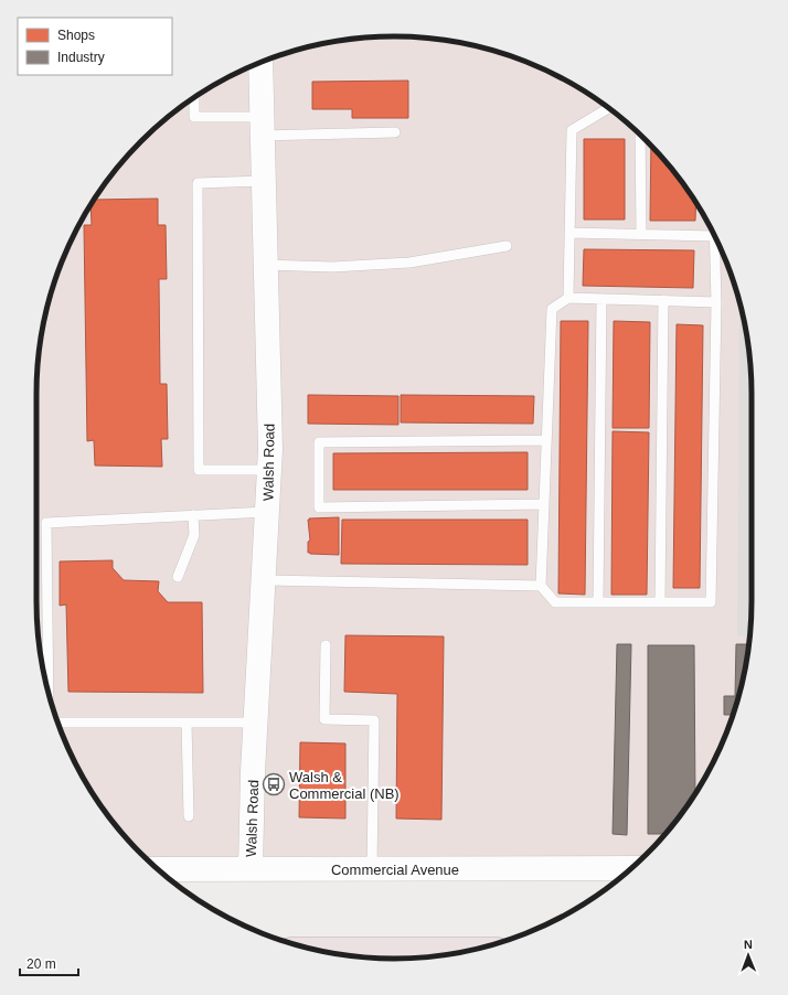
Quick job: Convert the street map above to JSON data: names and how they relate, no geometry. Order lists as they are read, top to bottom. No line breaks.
{"streets":{"street":["Walsh Road","Commercial Avenue"]},"crossings":[["Walsh Road","Commercial Avenue"]],"places":{"bus stop":["Walsh & Commercial (NB)"]},"legend":["Shops","Industry"],"scale_bar":"20 m","north":"top"}
